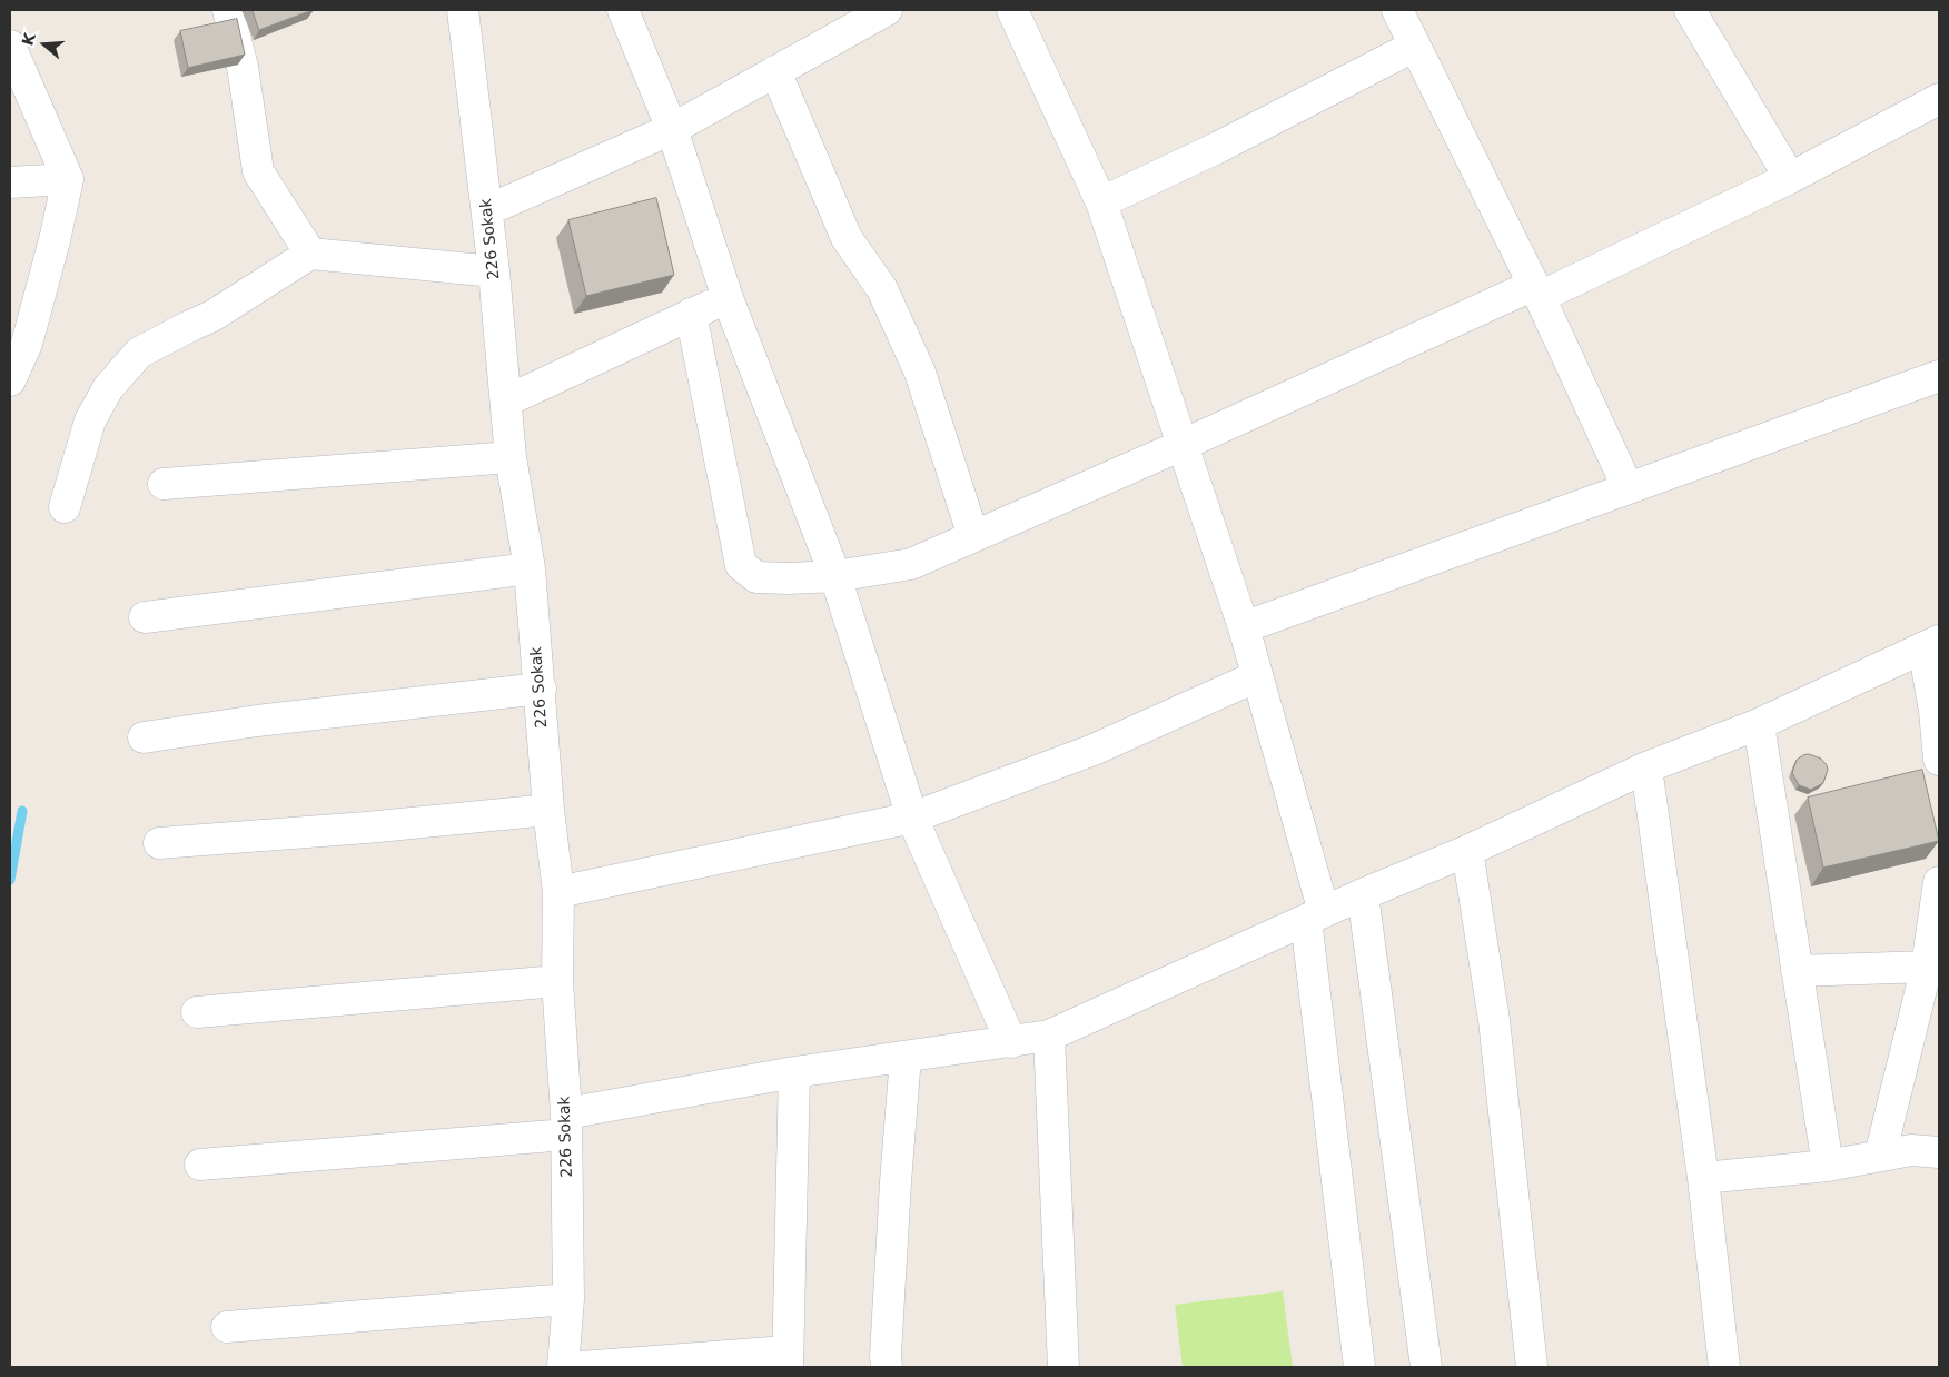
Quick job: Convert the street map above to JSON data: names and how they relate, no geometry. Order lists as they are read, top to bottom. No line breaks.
{"streets":{"street":["226 Sokak"]},"north":"left"}
